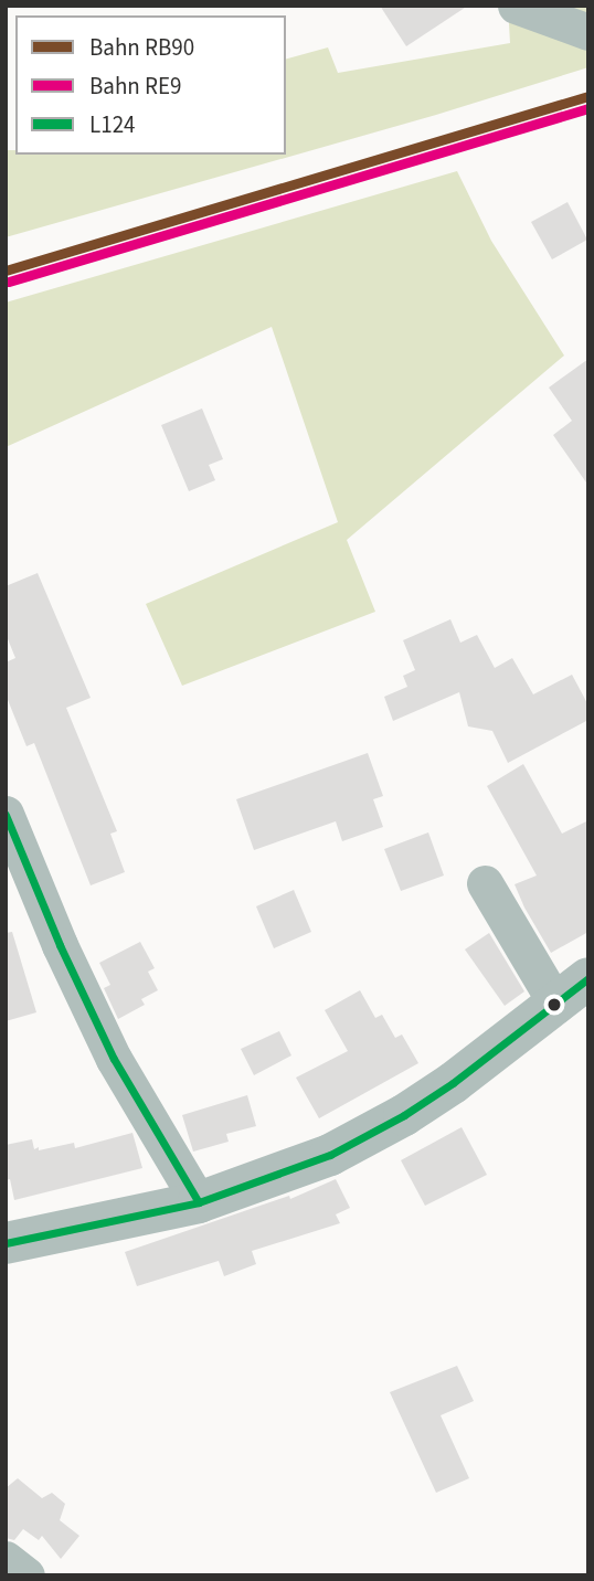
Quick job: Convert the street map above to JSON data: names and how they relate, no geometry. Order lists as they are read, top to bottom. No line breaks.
{"lines":["rail line RB90","rail line RE9","transit line L124"],"legend":["Bahn RB90","Bahn RE9","L124"]}
